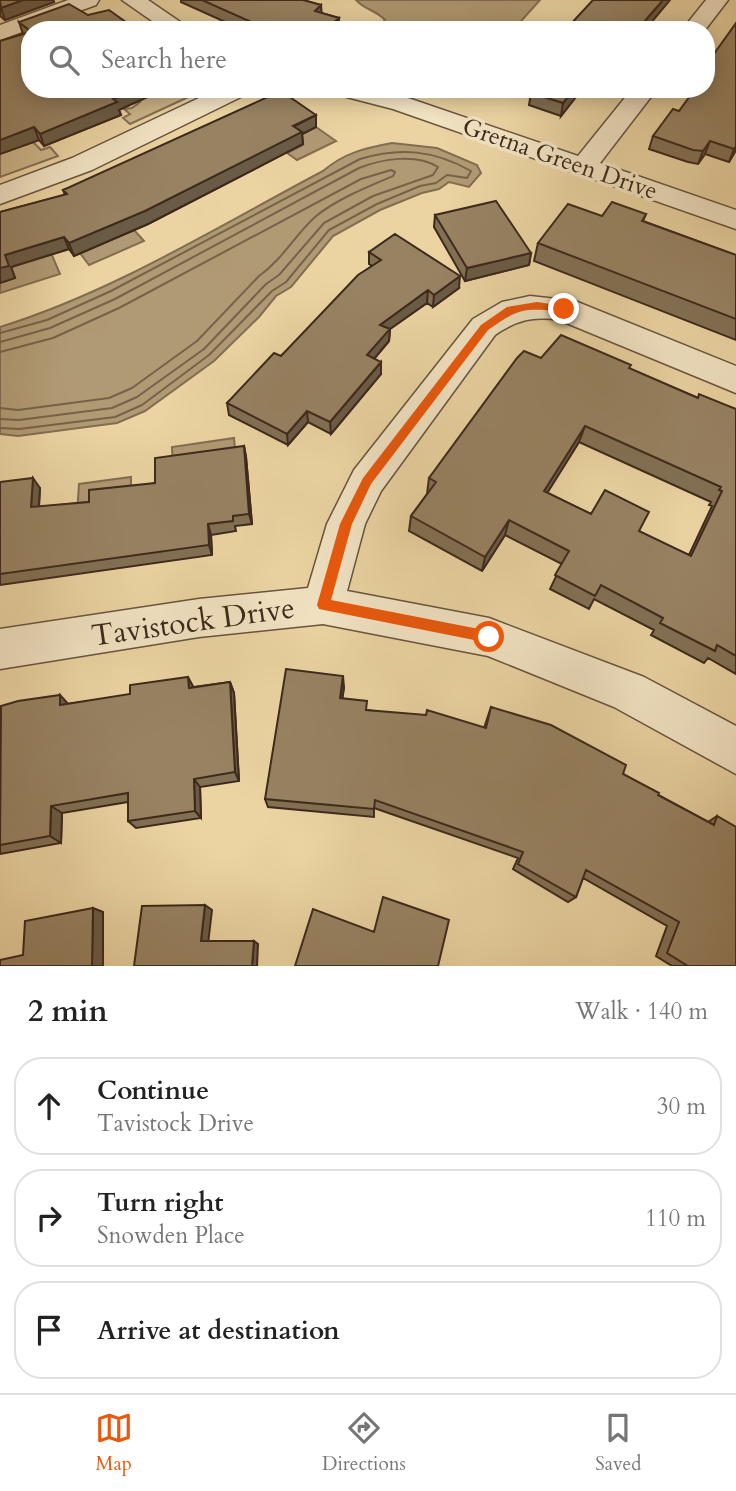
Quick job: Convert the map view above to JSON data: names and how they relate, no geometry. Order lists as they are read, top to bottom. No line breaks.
{"streets":{"street":["Gretna Green Drive","Tavistock Drive"]},"page":{"search":"Search here","heading":["2 min","Walk · 140 m"],"list":[["Continue","Tavistock Drive","30 m"],["Turn right","Snowden Place","110 m"],"Arrive at destination"],"nav":["Map","Directions","Saved"]}}
